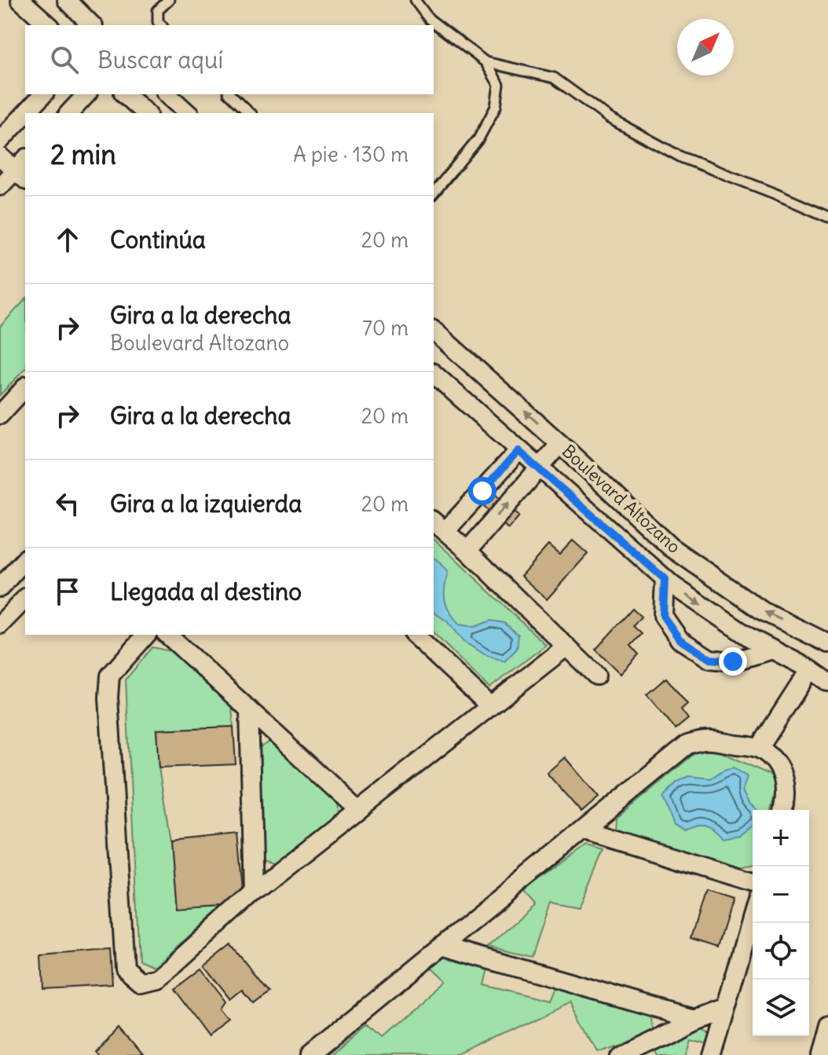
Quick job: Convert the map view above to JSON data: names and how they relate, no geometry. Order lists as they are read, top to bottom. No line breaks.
{"streets":{"street":["Boulevard Altozano"]},"north":"top right","page":{"search":"Buscar aquí","heading":["2 min","A pie · 130 m"],"list":[["Continúa","20 m"],["Gira a la derecha","Boulevard Altozano","70 m"],["Gira a la derecha","20 m"],["Gira a la izquierda","20 m"],"Llegada al destino"],"map_buttons":["+","−"]}}
